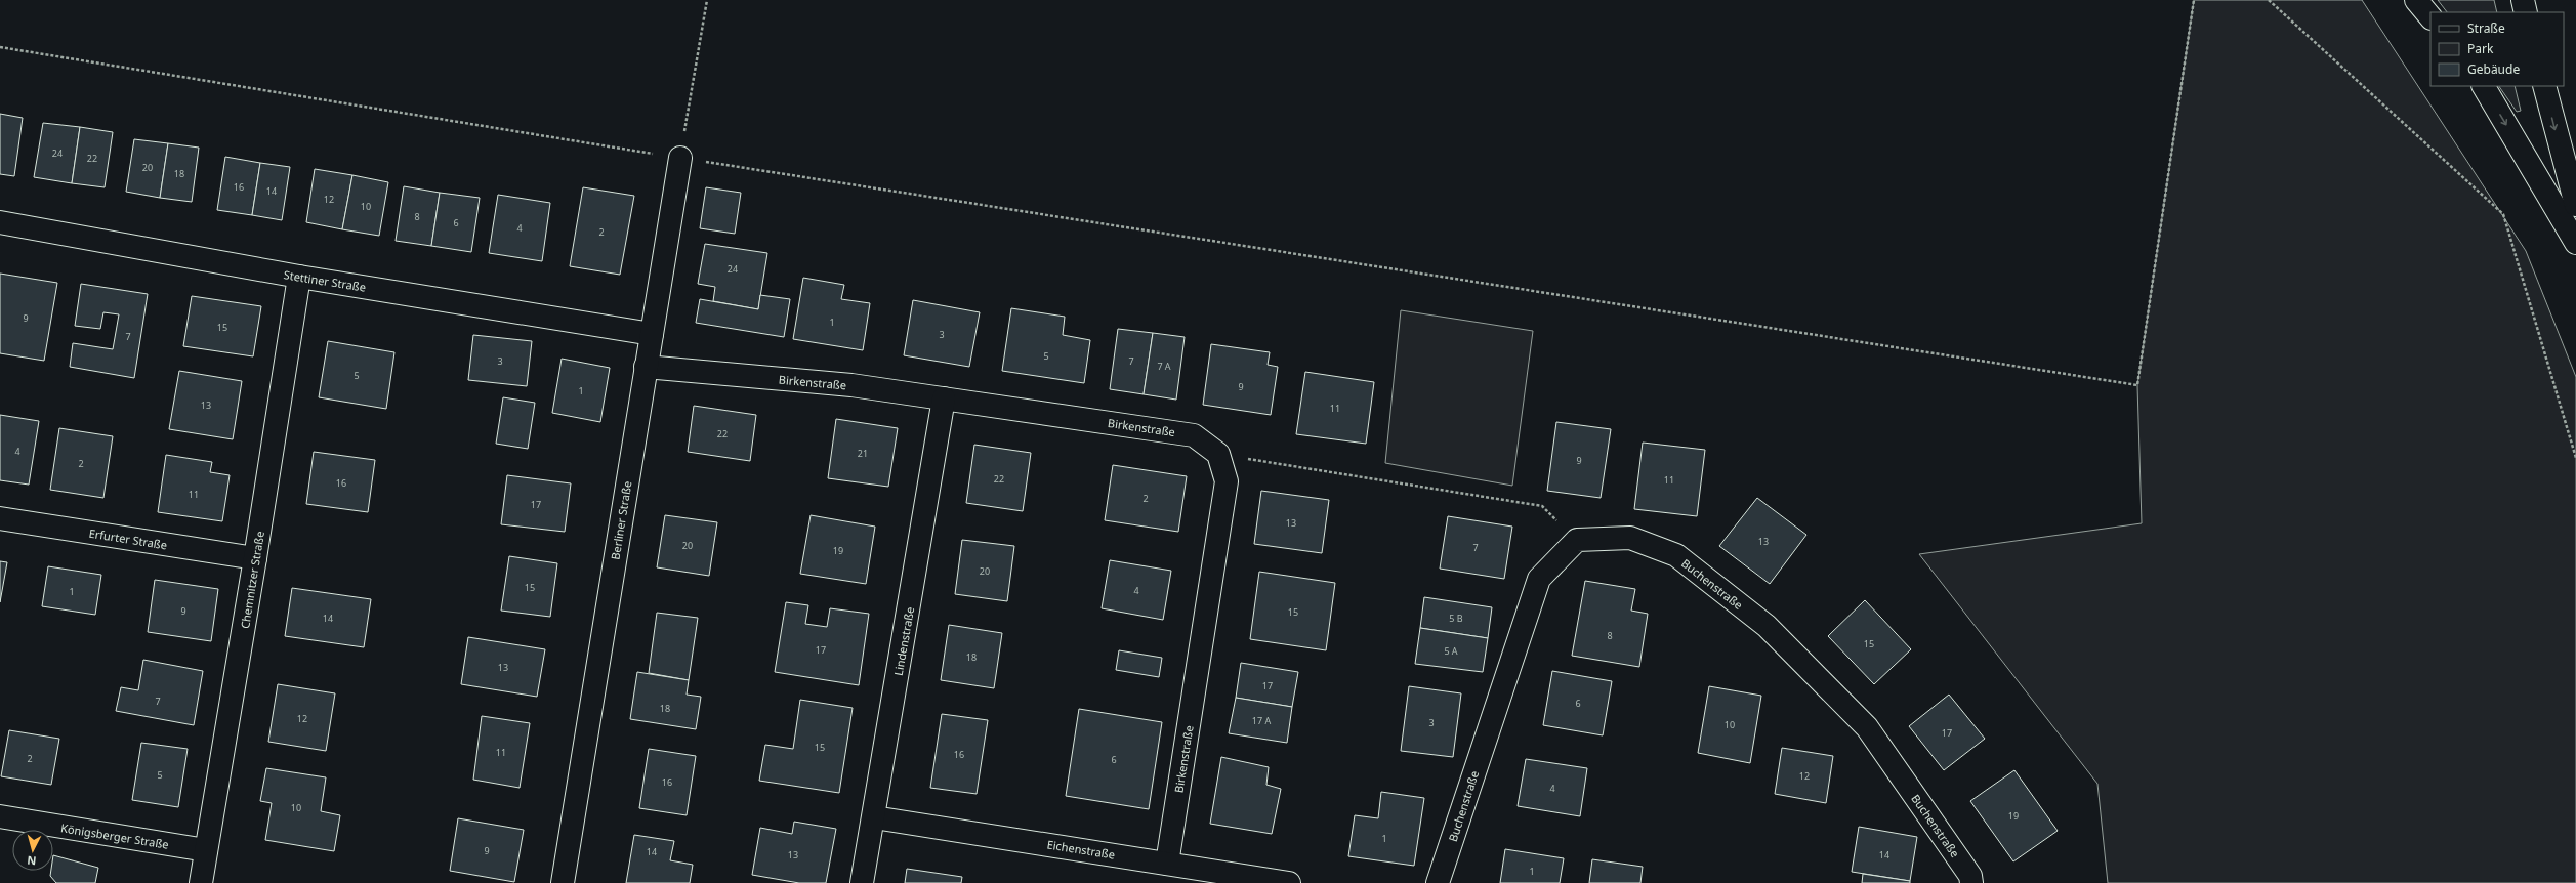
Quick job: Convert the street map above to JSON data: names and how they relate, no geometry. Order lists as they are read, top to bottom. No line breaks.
{"streets":{"main road":["Stettiner Straße","Birkenstraße","Berliner Straße","Erfurter Straße","Chemnitzer Straße","Buchenstraße","Lindenstraße","Königsberger Straße","Eichenstraße"]},"crossings":[["Stettiner Straße","Berliner Straße"],["Stettiner Straße","Chemnitzer Straße"],["Birkenstraße","Berliner Straße"],["Birkenstraße","Lindenstraße"],["Birkenstraße","Eichenstraße"],["Erfurter Straße","Chemnitzer Straße"],["Chemnitzer Straße","Königsberger Straße"],["Lindenstraße","Eichenstraße"]],"house_numbers":["24","22","20","18","16","14","12","10","8","6","4","2","24","9","1","15","3","7","5","3","7","7 A","5","9","1","13","11","22","4","21","9","2","22","11","16","11","2","17","13","13","20","7","19","20","15","4","1","9","15","14","5 B","8","15","17","5 A","18","13","17","7","6","18","12","17 A","3","10","17","15","11","16","2","6","5","12","16","4","10","19","1","9","14","13","14","1"],"legend":["Straße","Park","Gebäude"],"north":"bottom"}
